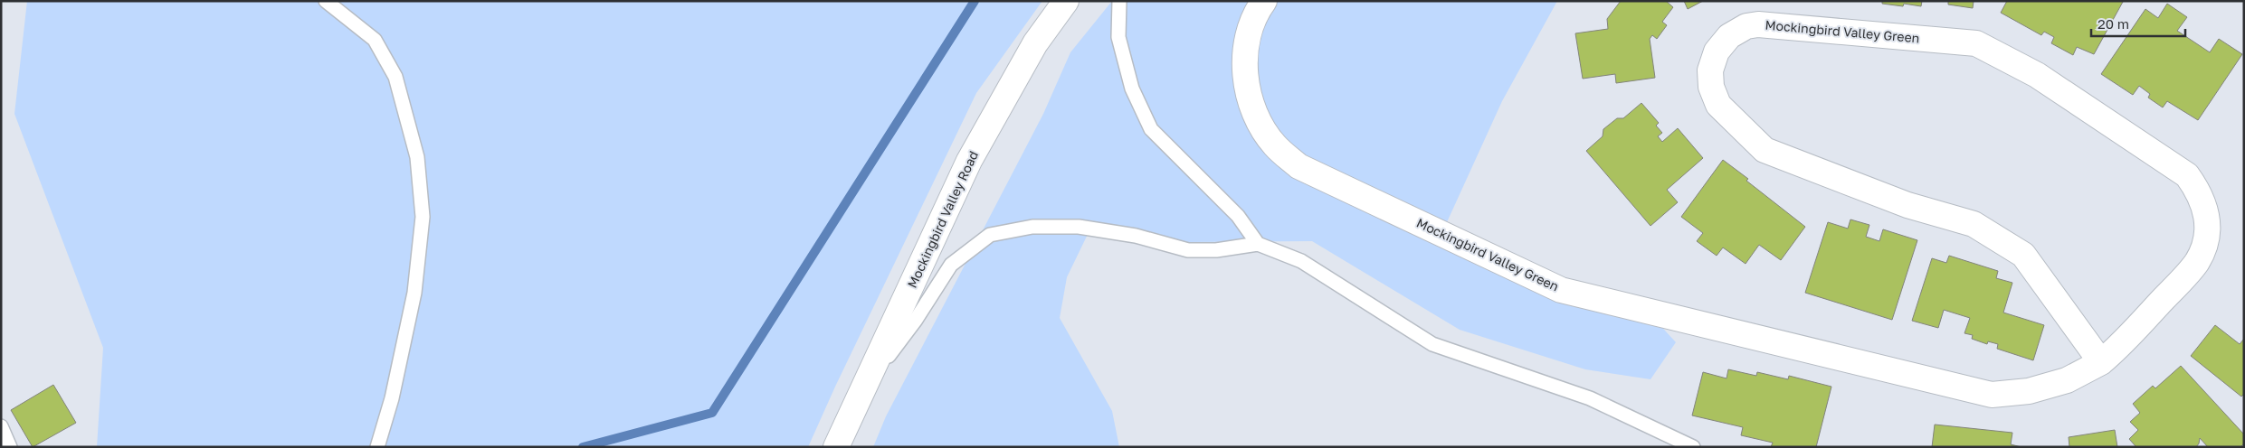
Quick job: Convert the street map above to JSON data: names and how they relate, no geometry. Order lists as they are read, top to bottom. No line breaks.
{"streets":{"street":["Mockingbird Valley Green","Mockingbird Valley Road"]},"scale_bar":"20 m"}
